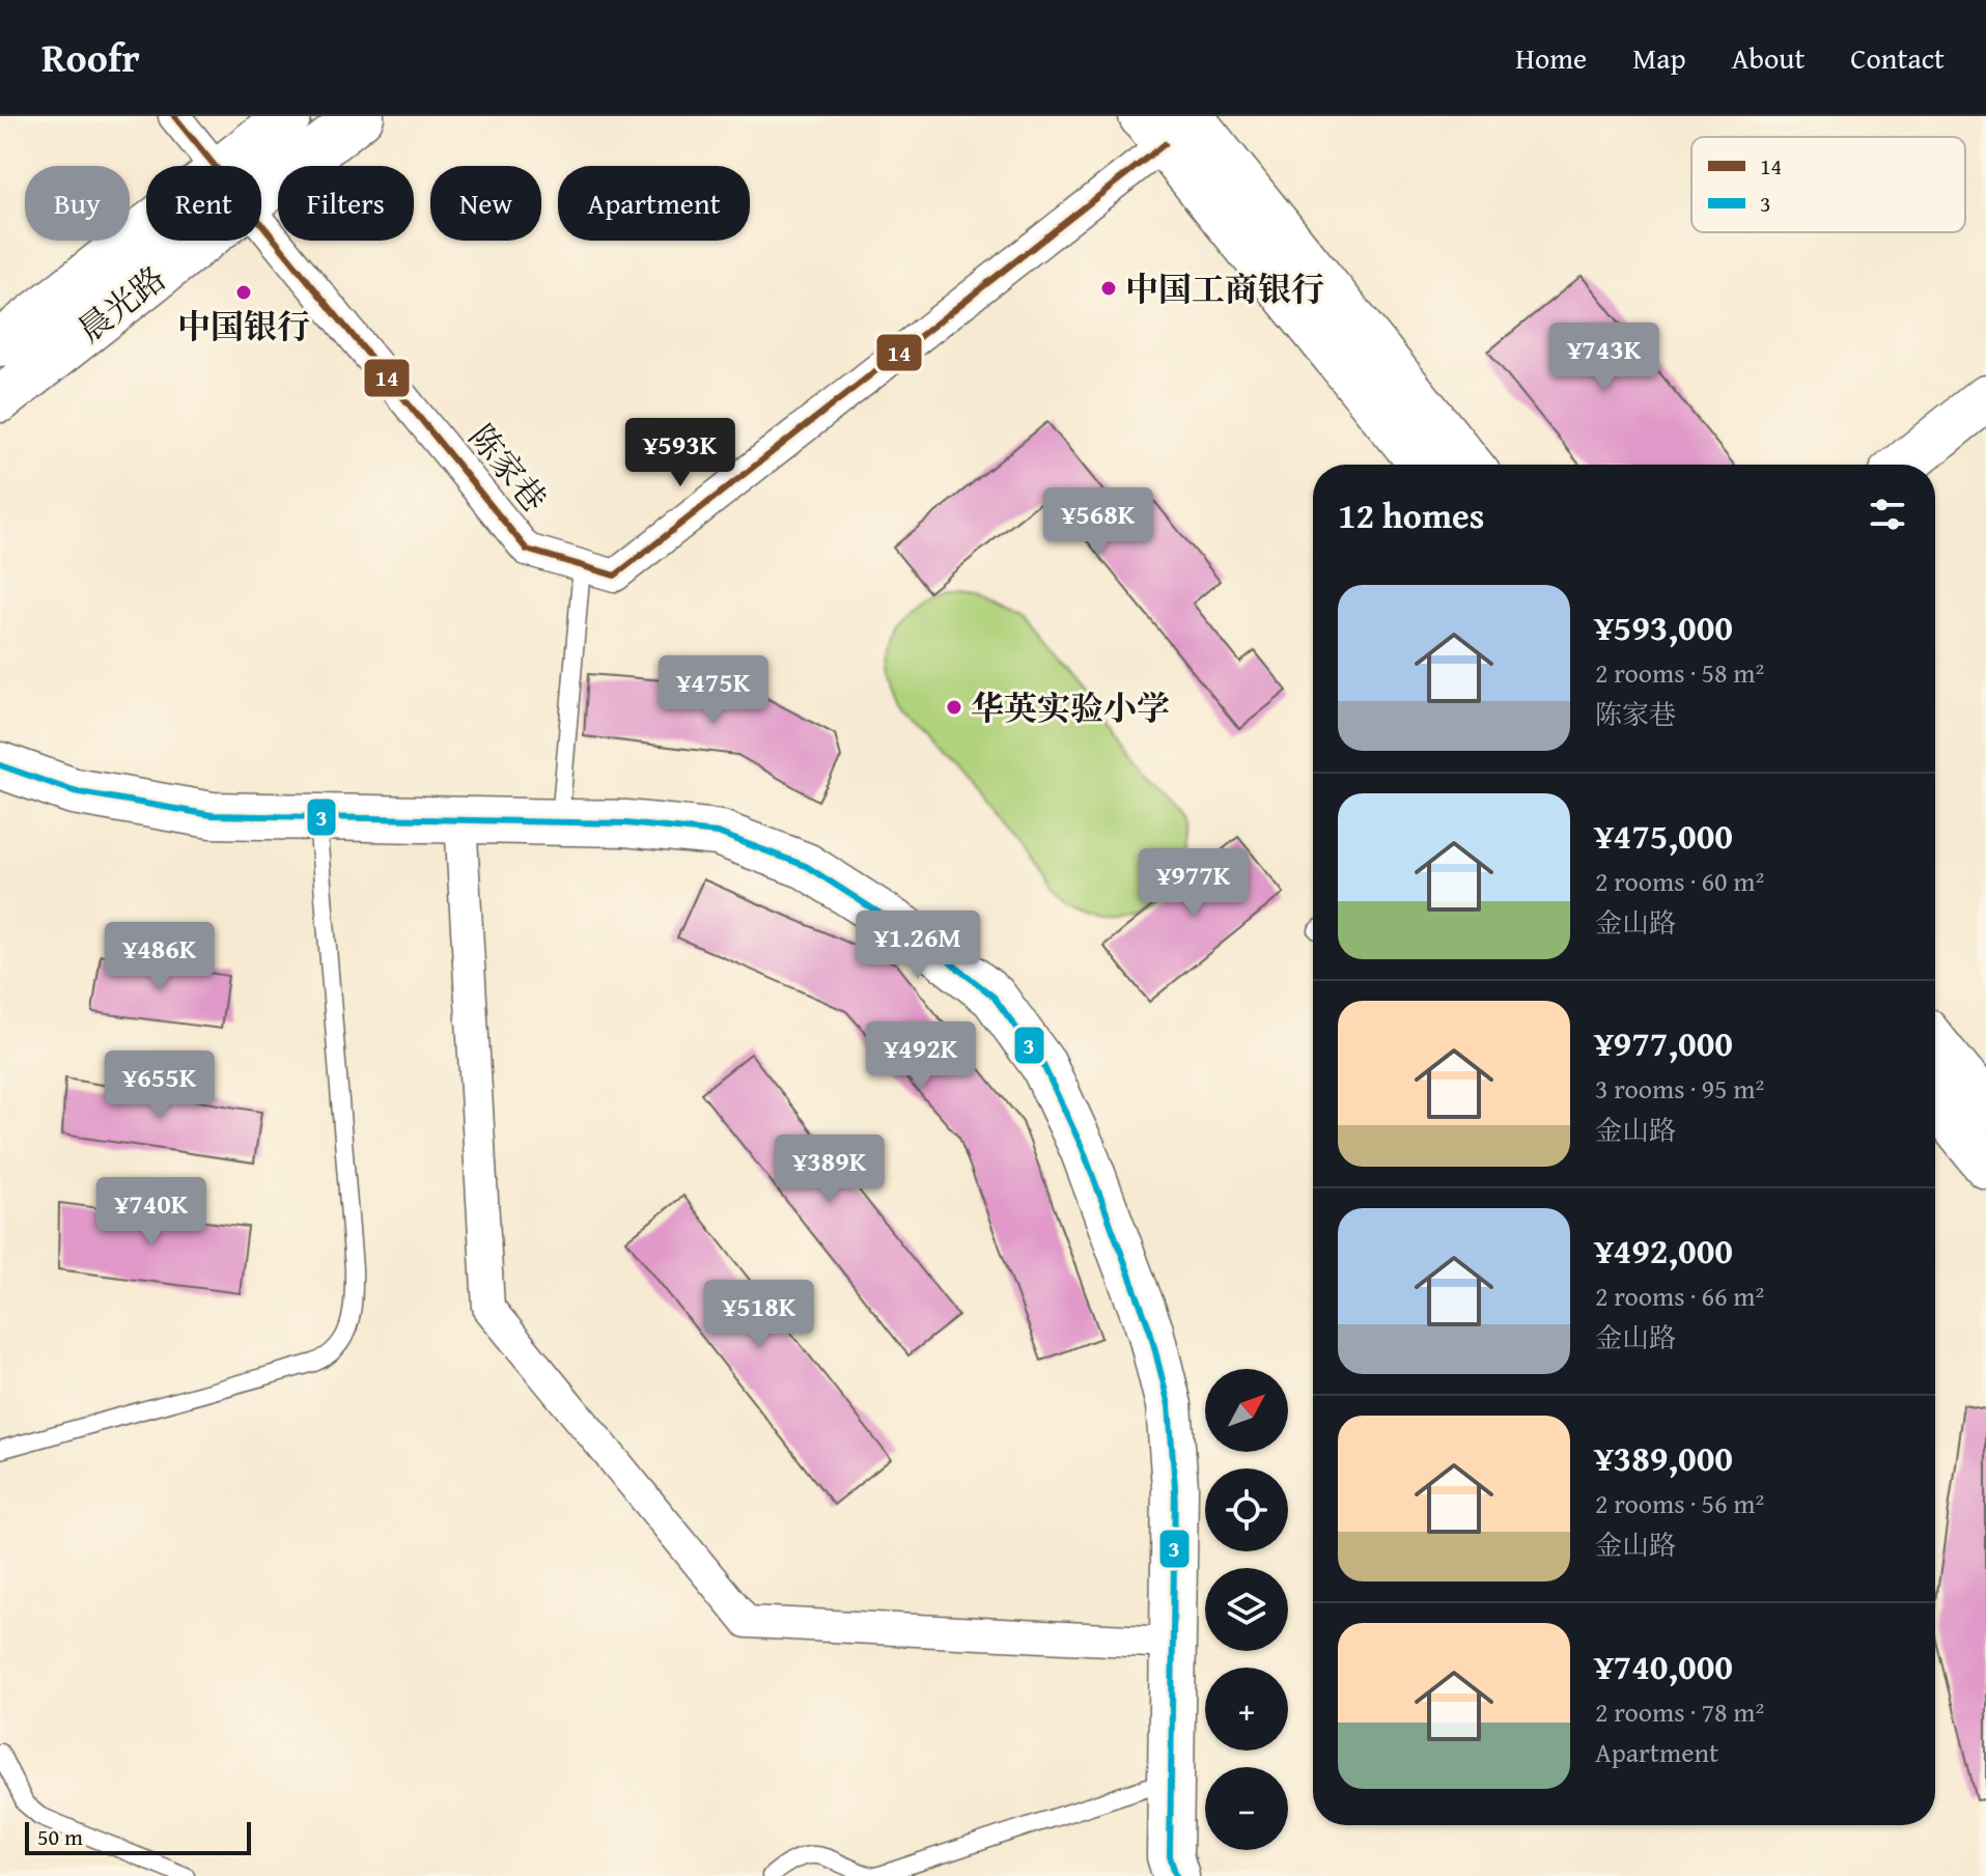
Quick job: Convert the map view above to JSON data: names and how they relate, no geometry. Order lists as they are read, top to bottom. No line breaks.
{"streets":{"street":["晨光路","陈家巷"]},"places":["中国工商银行","中国银行","华英实验小学"],"lines":["transit line 14","transit line 3"],"legend":["14","3"],"scale_bar":"50 m","north":"top right","page":{"header":"Roofr","nav":["Home","Map","About","Contact"],"chip":["Buy","Rent","Filters","New","Apartment"],"price":["¥743K","¥593K","¥568K","¥475K","¥977K","¥1.26M","¥486K","¥492K","¥655K","¥389K","¥740K","¥518K"],"heading":"12 homes","list":[{"name":"¥593,000","note":"2 rooms · 58 m² · 陈家巷"},{"name":"¥475,000","note":"2 rooms · 60 m² · 金山路"},{"name":"¥977,000","note":"3 rooms · 95 m² · 金山路"},{"name":"¥492,000","note":"2 rooms · 66 m² · 金山路"},{"name":"¥389,000","note":"2 rooms · 56 m² · 金山路"},{"name":"¥740,000","note":"2 rooms · 78 m² · Apartment"}],"map_buttons":["+","−"],"scale":"50 m"}}
